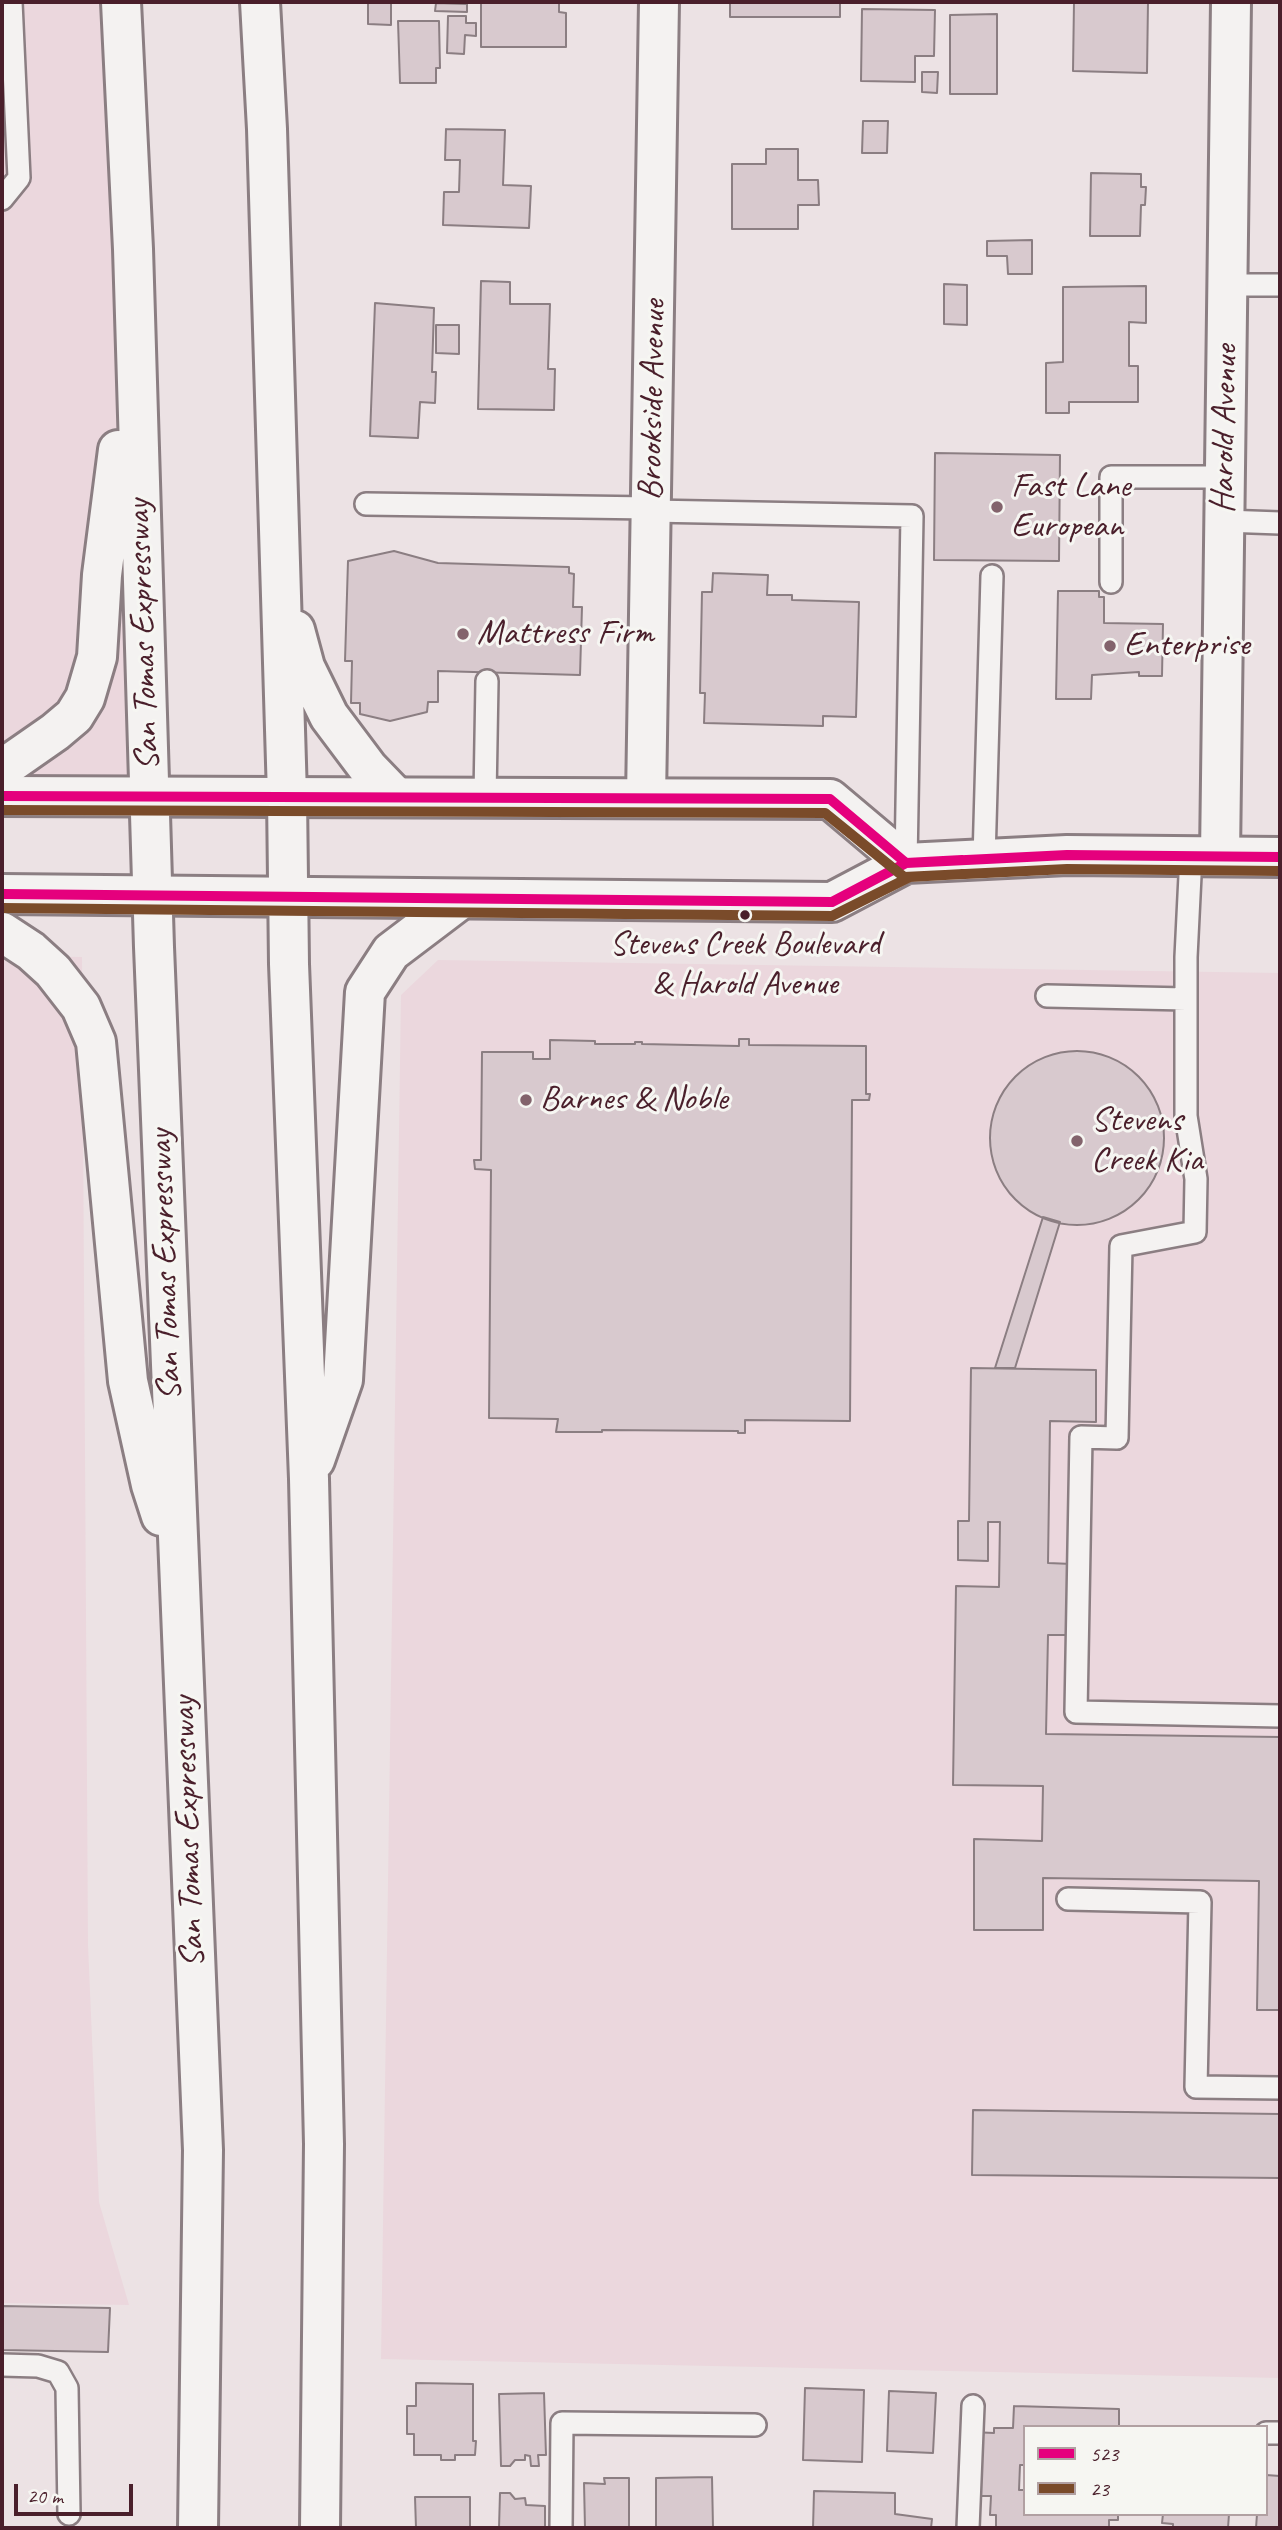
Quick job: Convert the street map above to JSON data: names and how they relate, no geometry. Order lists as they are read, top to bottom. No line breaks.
{"streets":{"main road":["Brookside Avenue","Harold Avenue","San Tomas Expressway"]},"places":["Fast Lane European","Mattress Firm","Enterprise","Stevens Creek Boulevard & Harold Avenue","Barnes & Noble","Stevens Creek Kia"],"lines":["transit line 523","transit line 23"],"legend":["523","23"],"scale_bar":"20 m"}
